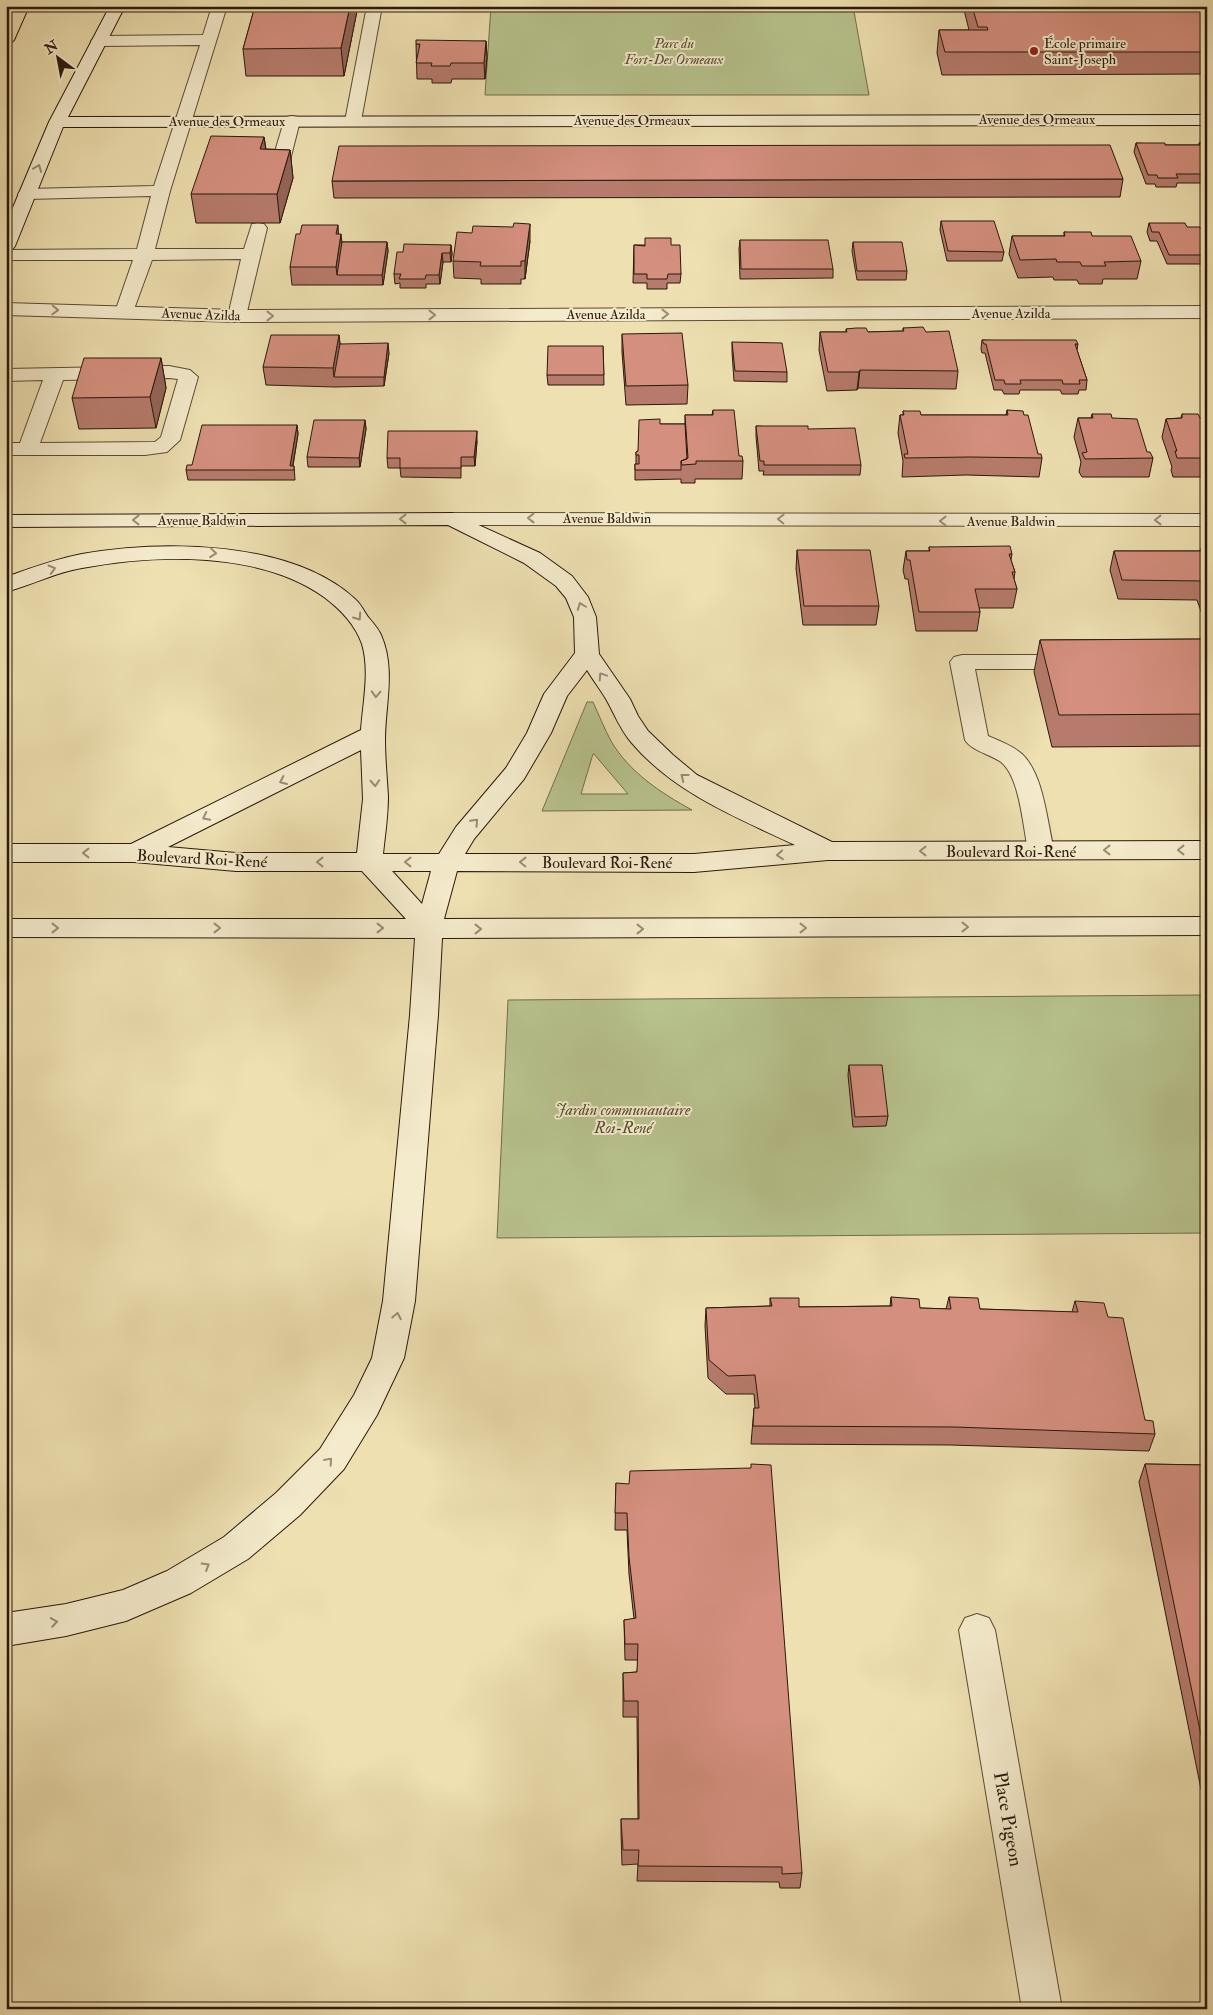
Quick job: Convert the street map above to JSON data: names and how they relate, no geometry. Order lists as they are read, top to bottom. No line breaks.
{"streets":{"street":["Avenue des Ormeaux","Avenue Azilda","Avenue Baldwin","Boulevard Roi-René","Place Pigeon"]},"one_way":["Avenue Azilda","Avenue Baldwin"],"parks":["Parc du Fort-Des Ormeaux","Jardin communautaire Roi-René"],"places":["École primaire Saint-Joseph"],"north":"top left"}
